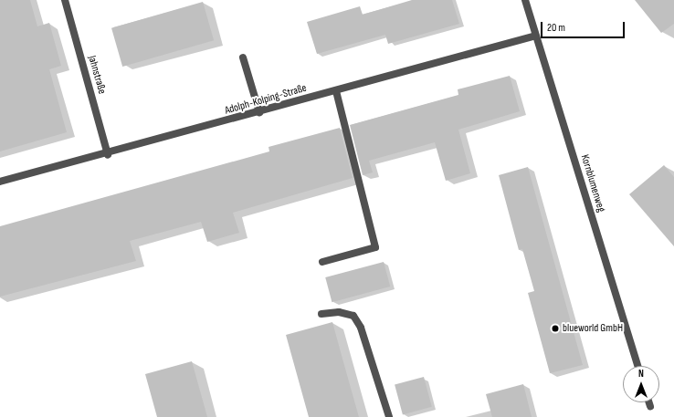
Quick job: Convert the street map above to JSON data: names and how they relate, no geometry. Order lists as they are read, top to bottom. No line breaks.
{"streets":{"street":["Jahnstraße","Adolph-Kolping-Straße","Kornblumenweg"]},"crossings":[["Jahnstraße","Adolph-Kolping-Straße"],["Adolph-Kolping-Straße","Kornblumenweg"]],"places":["blueworld GmbH"],"scale_bar":"20 m","north":"top"}
